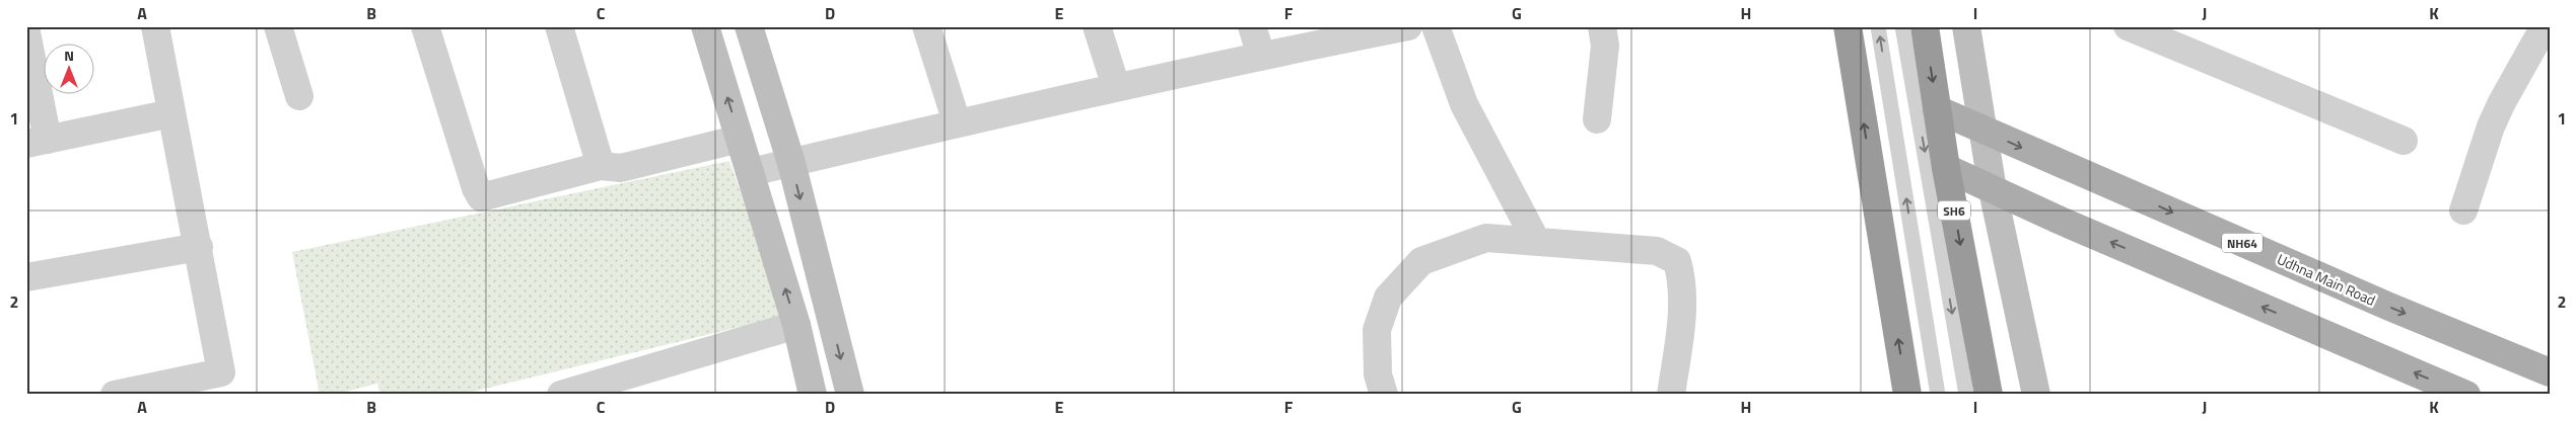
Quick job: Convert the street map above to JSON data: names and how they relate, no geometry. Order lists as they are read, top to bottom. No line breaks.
{"streets":{"highway":["SH6"],"main road":["NH64","Udhna Main Road"]},"crossings":[["SH6","Udhna Main Road"]],"north":"top","grid":{"columns":["A","B","C","D","E","F","G","H","I","J","K"],"rows":["1","2"]}}
